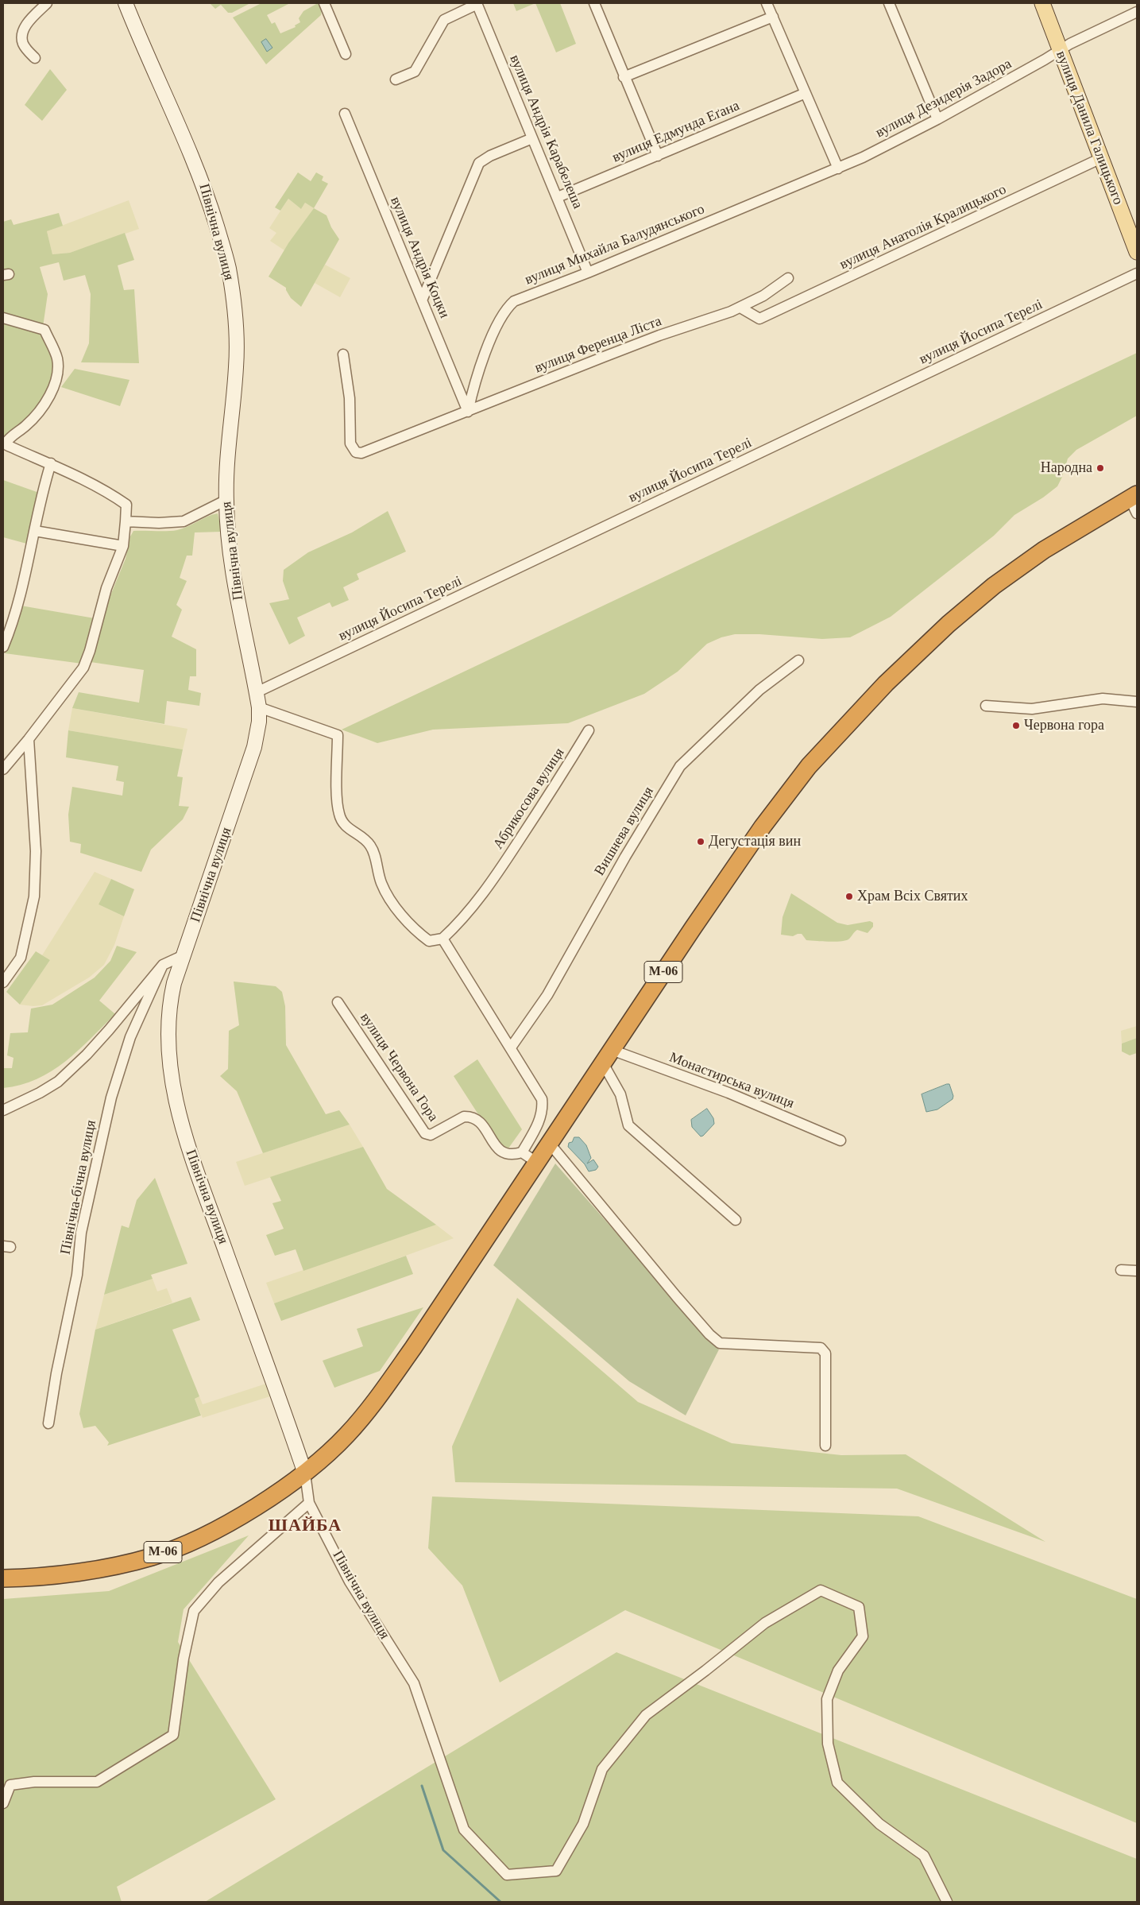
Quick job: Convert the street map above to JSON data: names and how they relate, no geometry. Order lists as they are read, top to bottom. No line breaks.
{"streets":{"highway":["М-06"],"main road":["вулиця Данила Галицького"],"street":["вулиця Дезидерія Задора","вулиця Андрія Карабелеша","вулиця Едмунда Еґана","вулиця Анатолія Кралицького","Північна вулиця","вулиця Михайла Балудянського","вулиця Андрія Коцки","вулиця Йосипа Терелі","вулиця Ференца Ліста","Абрикосова вулиця","Вишнева вулиця","вулиця Червона Гора","Монастирська вулиця","Північна-бічна вулиця"]},"crossings":[["вулиця Дезидерія Задора","вулиця Данила Галицького"],["вулиця Дезидерія Задора","вулиця Михайла Балудянського"],["вулиця Данила Галицького","вулиця Анатолія Кралицького"],["вулиця Андрія Карабелеша","вулиця Едмунда Еґана"],["вулиця Андрія Карабелеша","вулиця Михайла Балудянського"],["вулиця Анатолія Кралицького","вулиця Ференца Ліста"],["Північна вулиця","вулиця Йосипа Терелі"],["Північна вулиця","М-06"],["вулиця Михайла Балудянського","вулиця Андрія Коцки"],["вулиця Михайла Балудянського","вулиця Ференца Ліста"],["вулиця Андрія Коцки","вулиця Ференца Ліста"],["М-06","Монастирська вулиця"]],"districts":["ШАЙБА"],"places":["Народна","Червона гора","Дегустація вин","Храм Всіх Святих"]}
